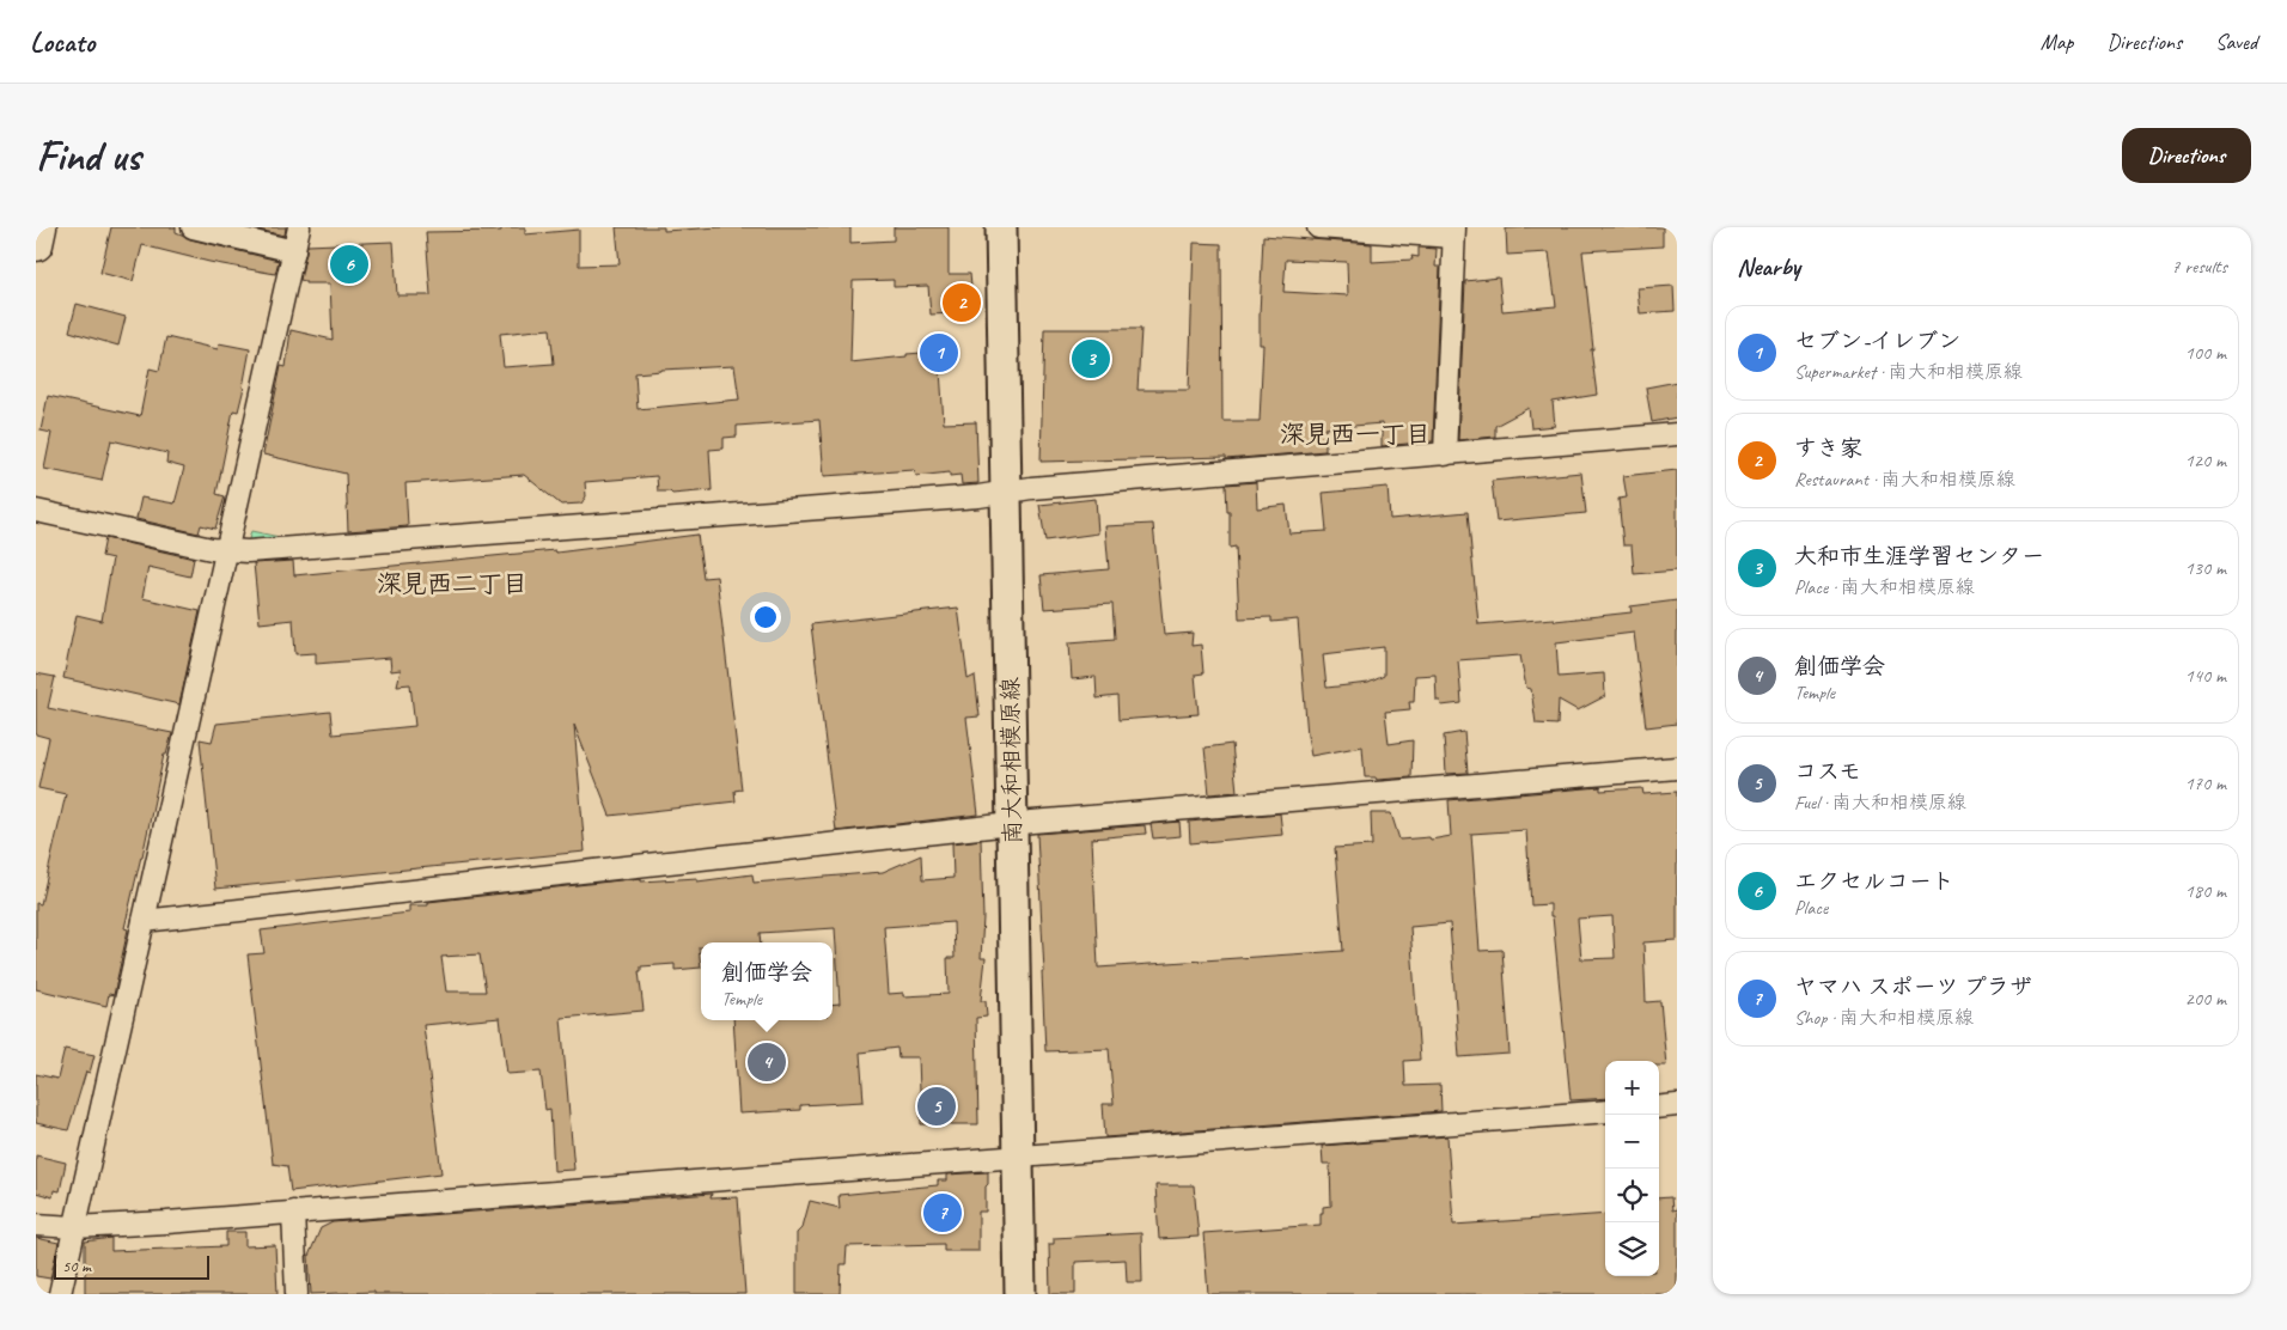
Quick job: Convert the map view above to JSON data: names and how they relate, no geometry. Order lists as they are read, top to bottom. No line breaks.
{"streets":{"street":["南大和相模原線"]},"districts":["深見西一丁目","深見西二丁目"],"scale_bar":"50 m","page":{"header":"Locato","nav":["Map","Directions","Saved"],"buttons":"Directions","title":"Find us","heading":["Nearby","7 results"],"pins":["6","2","1","3","4","5","7"],"list":[{"mark":"1","name":"セブン-イレブン","note":"Supermarket · 南大和相模原線","value":"100 m"},{"mark":"2","name":"すき家","note":"Restaurant · 南大和相模原線","value":"120 m"},{"mark":"3","name":"大和市生涯学習センター","note":"Place · 南大和相模原線","value":"130 m"},{"mark":"4","name":"創価学会","note":"Temple","value":"140 m"},{"mark":"5","name":"コスモ","note":"Fuel · 南大和相模原線","value":"170 m"},{"mark":"6","name":"エクセルコート","note":"Place","value":"180 m"},{"mark":"7","name":"ヤマハ スポーツ プラザ","note":"Shop · 南大和相模原線","value":"200 m"}],"popup":["創価学会","Temple"],"map_buttons":["+","−"],"scale":"50 m"}}
